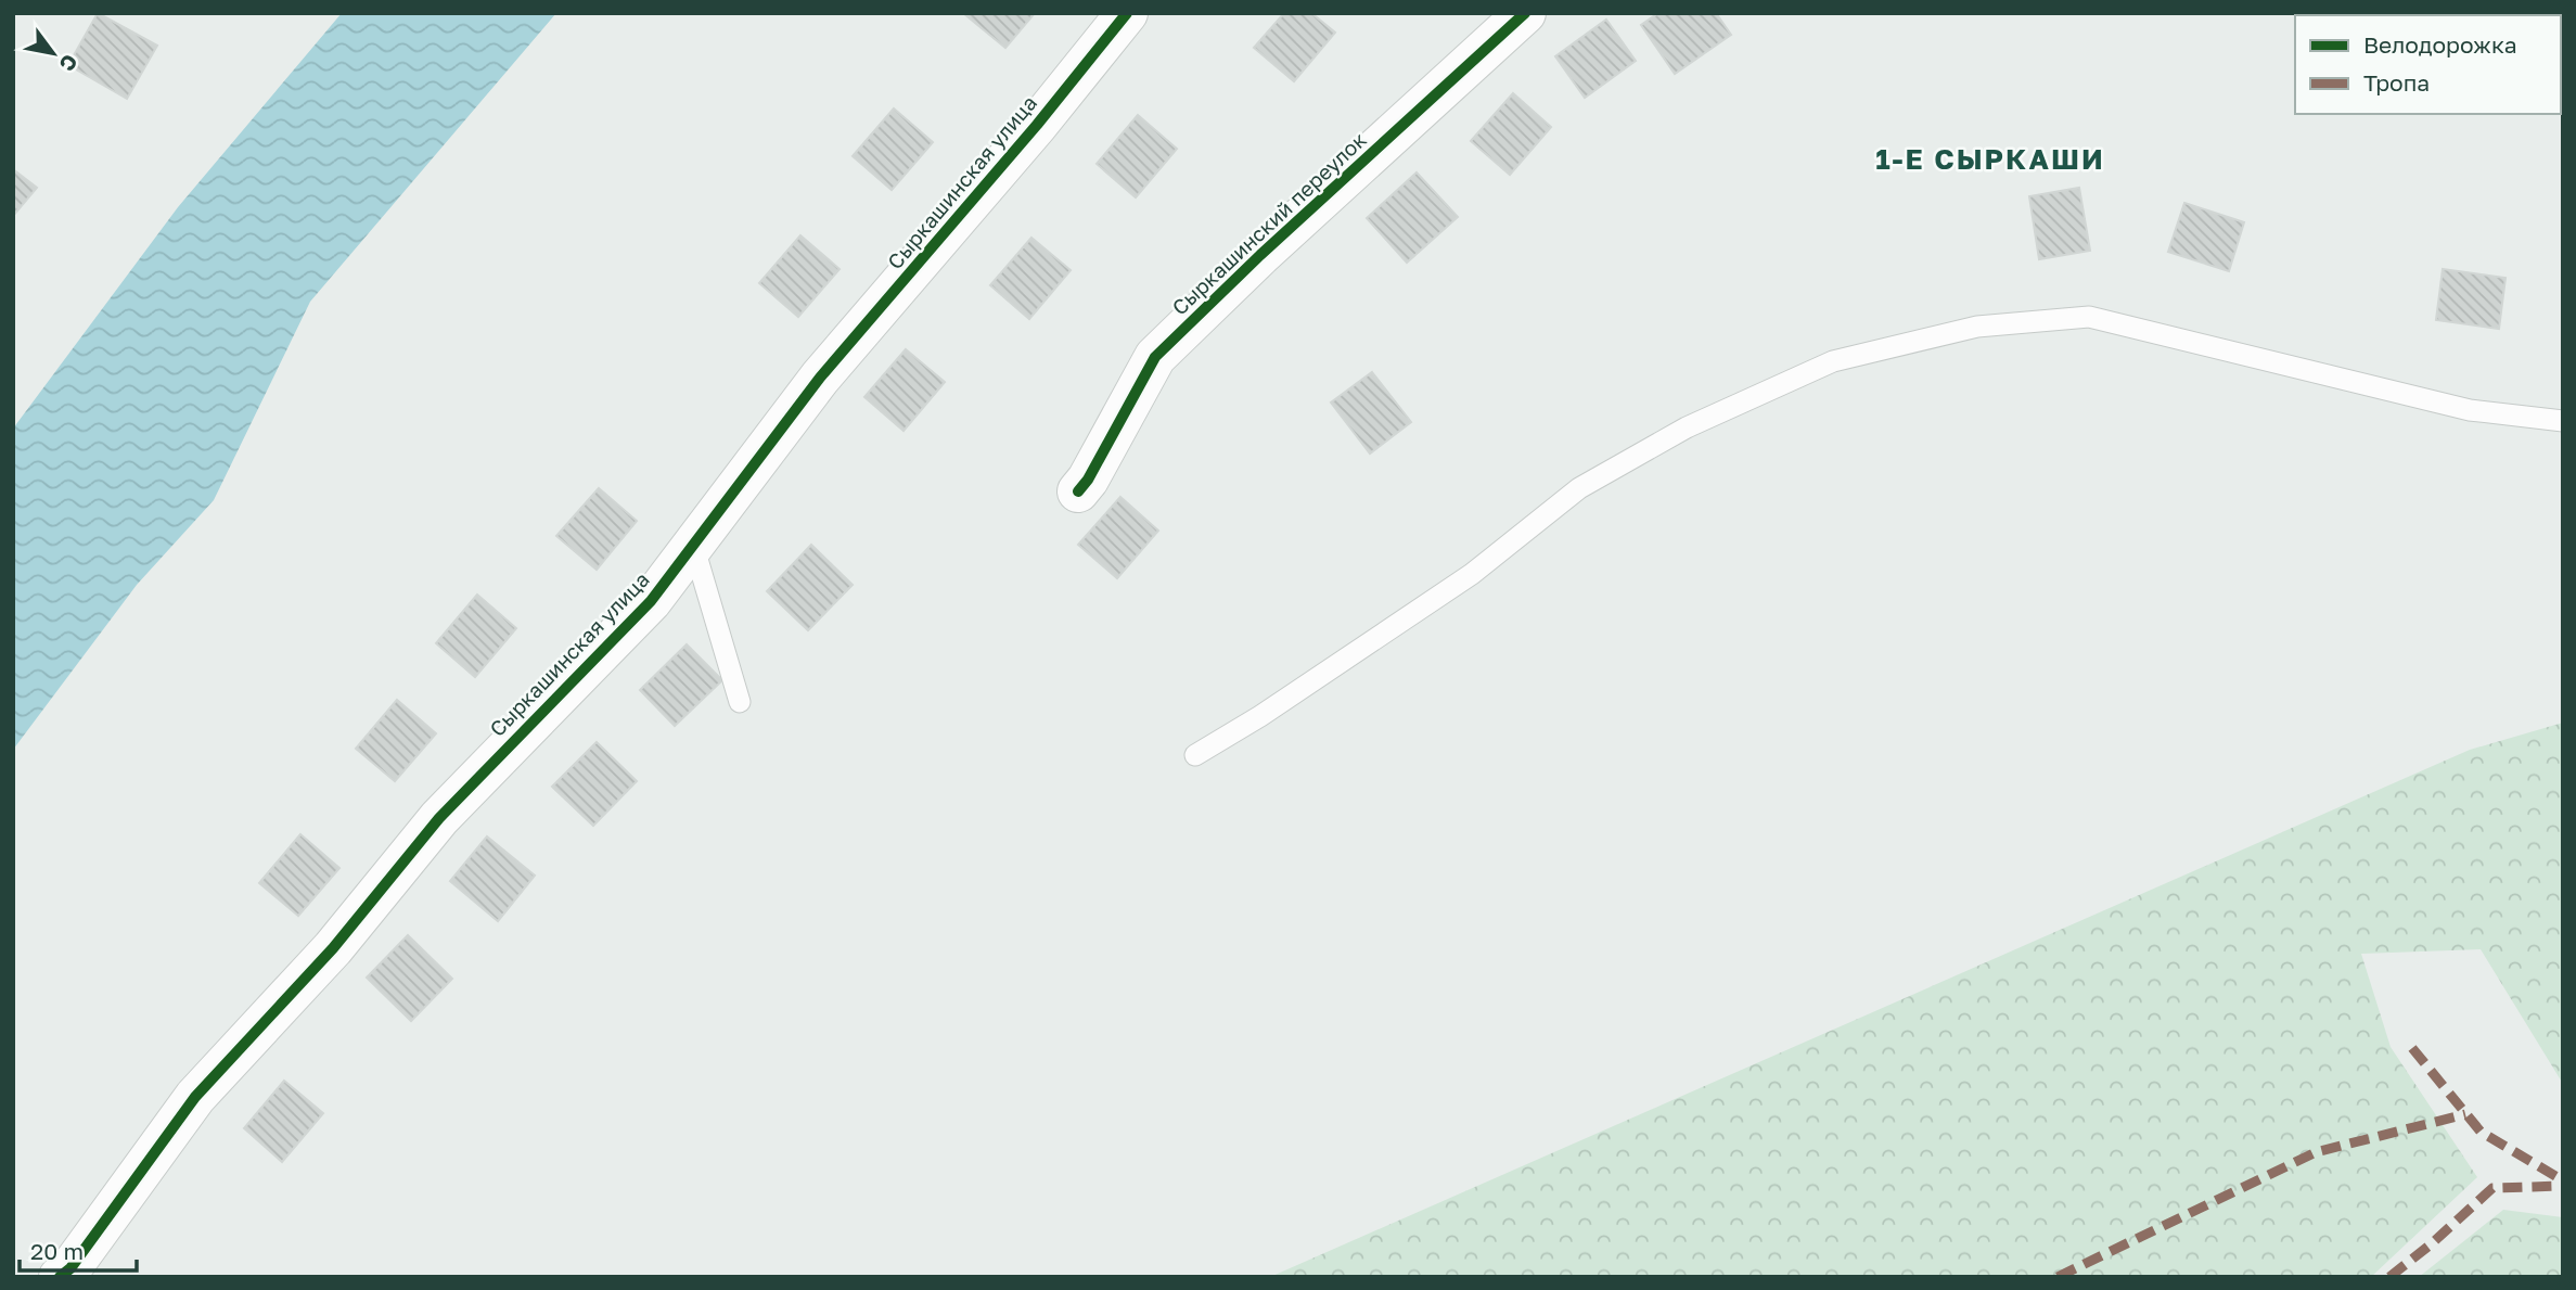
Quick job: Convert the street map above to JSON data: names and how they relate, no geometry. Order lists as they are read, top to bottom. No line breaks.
{"streets":{"street":["Сыркашинская улица","Сыркашинский переулок"]},"districts":["1-Е СЫРКАШИ"],"legend":["Велодорожка","Тропа"],"scale_bar":"20 m","north":"bottom right"}
